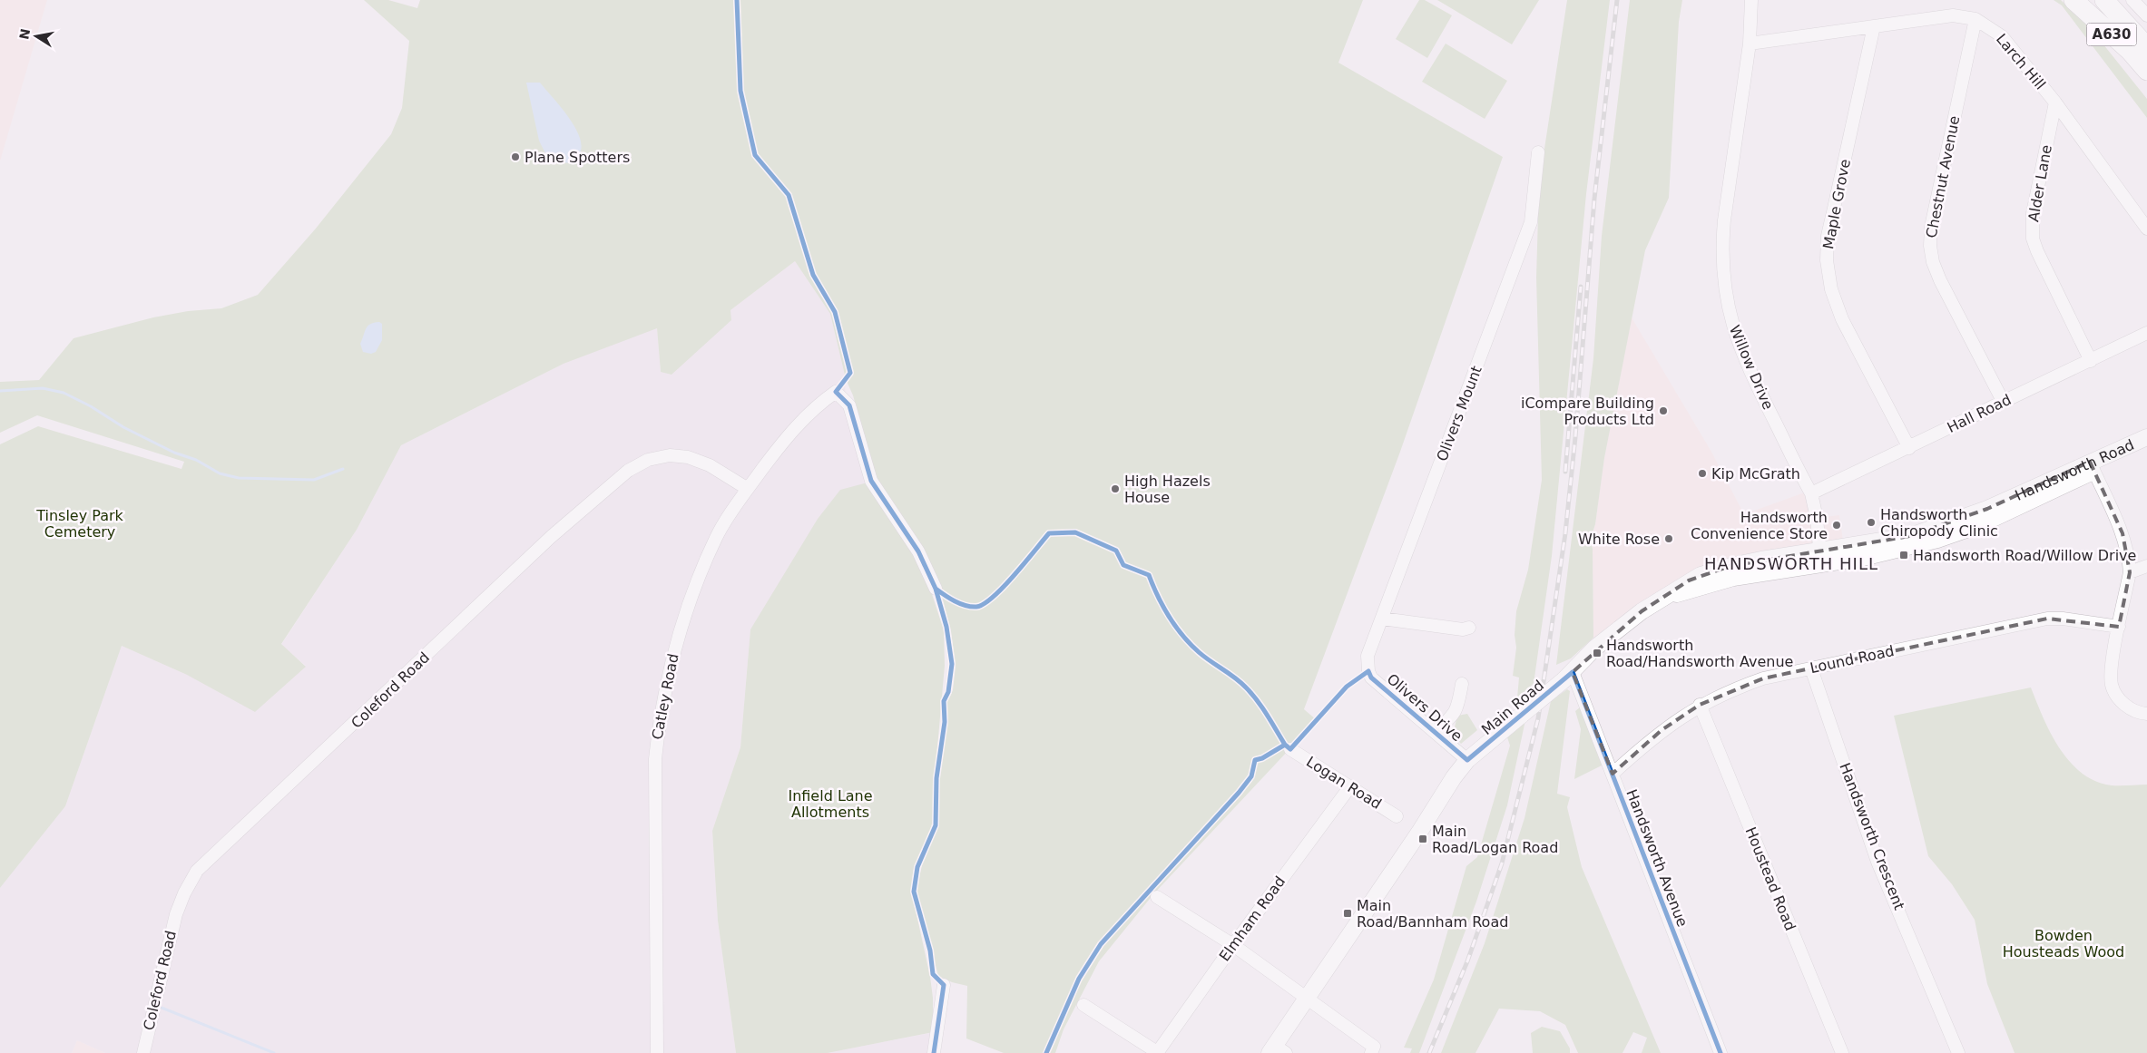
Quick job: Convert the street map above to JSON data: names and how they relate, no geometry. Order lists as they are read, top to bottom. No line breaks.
{"streets":{"highway":["A630"],"main road":["Handsworth Road","Main Road"],"street":["Larch Hill","Chestnut Avenue","Alder Lane","Maple Grove","Willow Drive","Olivers Mount","Hall Road","Lound Road","Coleford Road","Catley Road","Olivers Drive","Logan Road","Handsworth Crescent","Handsworth Avenue","Houstead Road","Elmham Road"]},"crossings":[["Larch Hill","Chestnut Avenue"],["Larch Hill","Alder Lane"],["Larch Hill","Maple Grove"],["Larch Hill","Willow Drive"],["Chestnut Avenue","Hall Road"],["Alder Lane","Hall Road"],["Maple Grove","Hall Road"],["Willow Drive","Hall Road"],["Willow Drive","Handsworth Road"],["Olivers Mount","Olivers Drive"],["Handsworth Road","Main Road"],["Handsworth Road","Handsworth Avenue"],["Lound Road","Handsworth Crescent"],["Lound Road","Handsworth Avenue"],["Lound Road","Houstead Road"],["Coleford Road","Catley Road"],["Olivers Drive","Main Road"],["Main Road","Handsworth Avenue"],["Logan Road","Elmham Road"]],"districts":["HANDSWORTH HILL"],"parks":["Tinsley Park Cemetery","Infield Lane Allotments","Bowden Housteads Wood"],"places":{"other":["Plane Spotters","iCompare Building Products Ltd","Kip McGrath","High Hazels House","Handsworth Chiropody Clinic","Handsworth Convenience Store","White Rose"],"transit":["Handsworth Road/Willow Drive","Handsworth Road/Handsworth Avenue","Main Road/Logan Road","Main Road/Bannham Road"]},"north":"left"}
